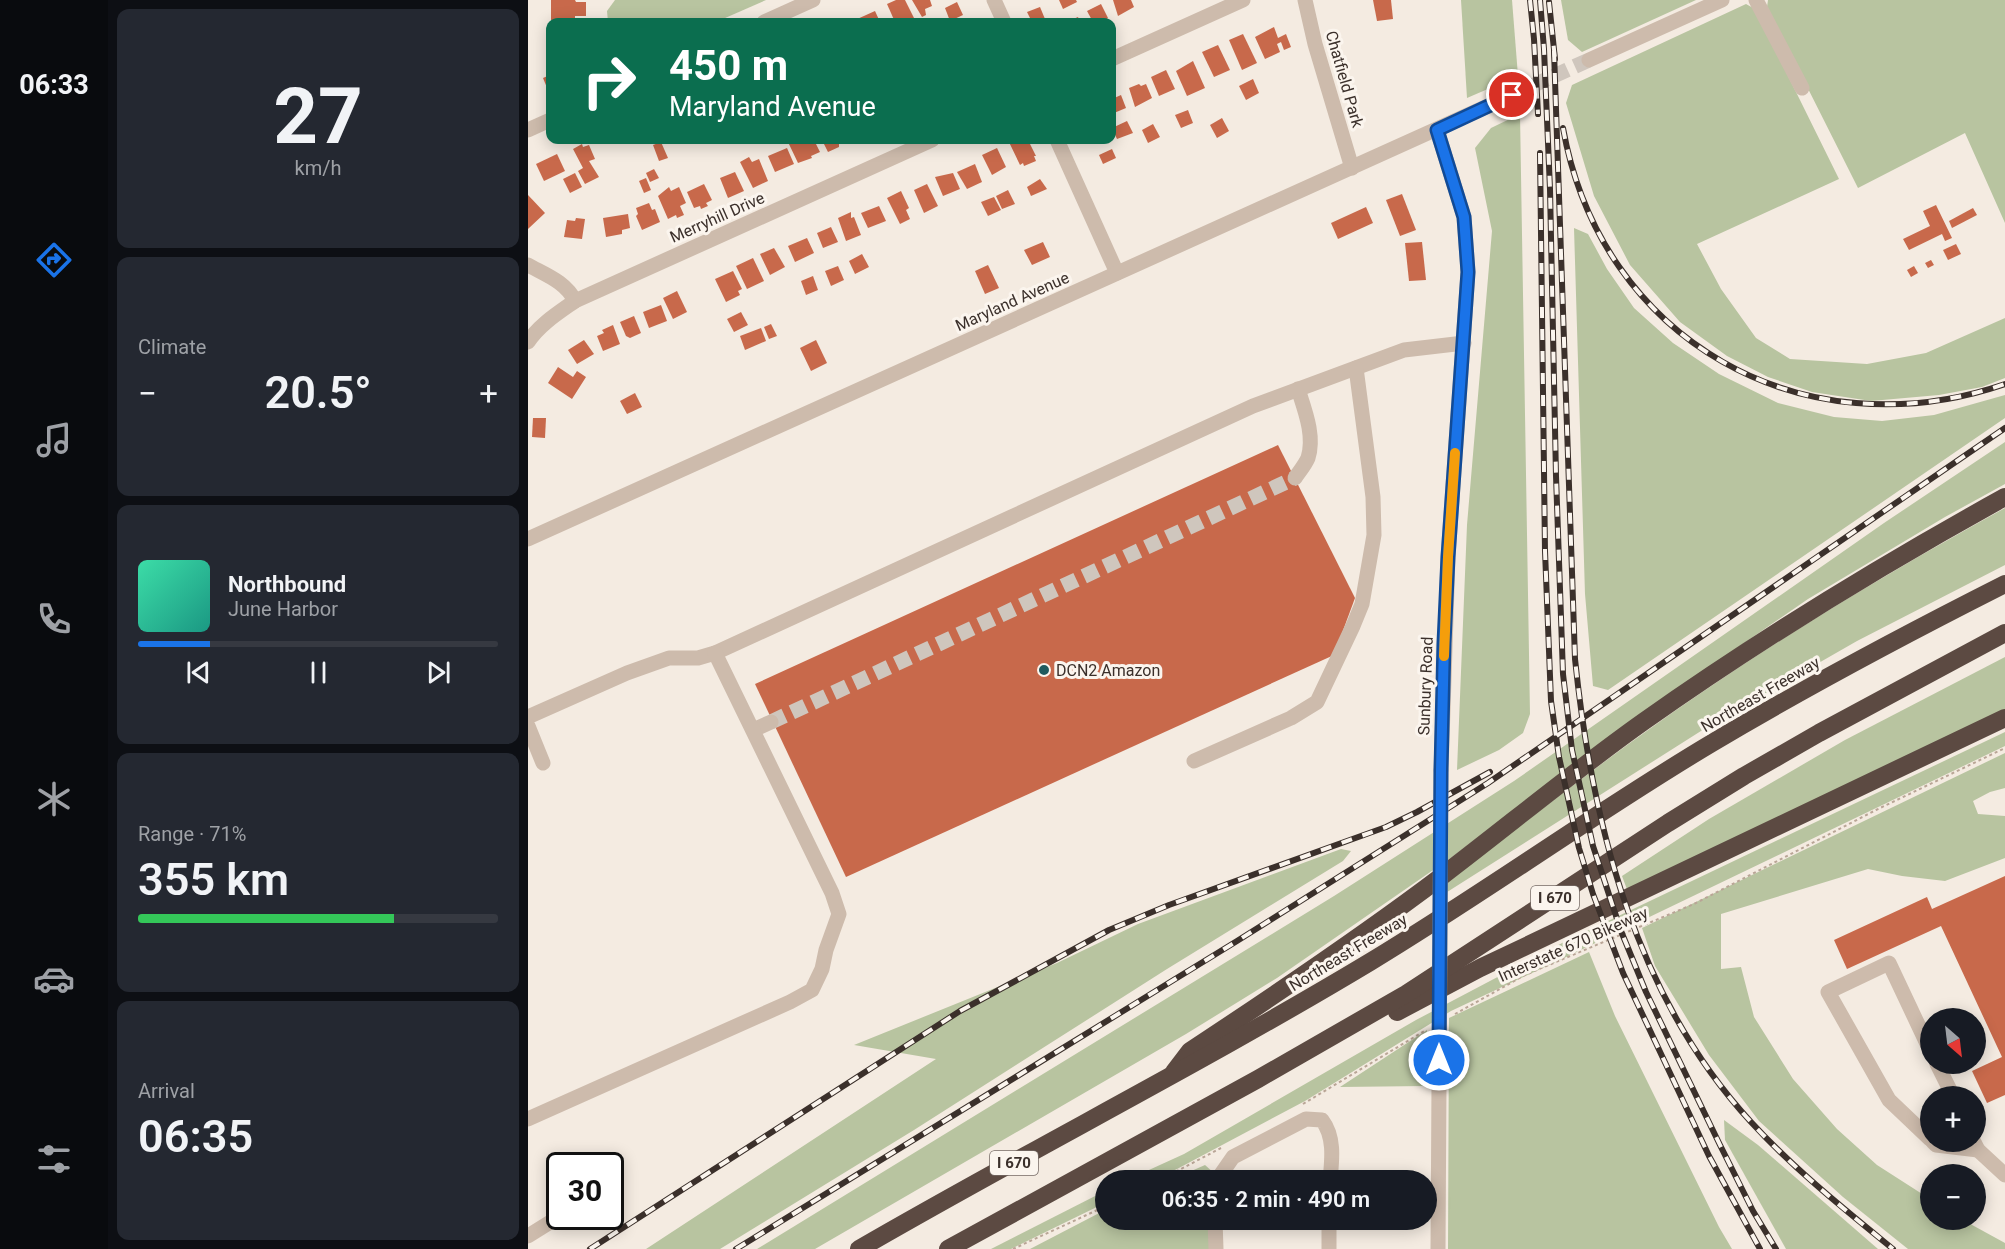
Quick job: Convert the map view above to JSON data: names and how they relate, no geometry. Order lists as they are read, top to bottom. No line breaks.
{"streets":{"highway":["Northeast Freeway","I 670"],"street":["Chatfield Park","Merryhill Drive","Maryland Avenue","Sunbury Road"],"path":["Interstate 670 Bikeway"]},"crossings":[["Chatfield Park","Maryland Avenue"],["Maryland Avenue","Sunbury Road"]],"places":["DCN2 Amazon"],"north":"bottom right","page":{"tabs":"06:33","tile":[["27","km/h"],"Climate",["Range · 71%","355 km"],["Arrival","06:35"]],"turn":["450 m","Maryland Avenue"],"heat":["−","20.5°","+"],"song":["Northbound","June Harbor"],"map_buttons":["+","−"],"limit":"30","trip":"06:35 · 2 min · 490 m"}}
